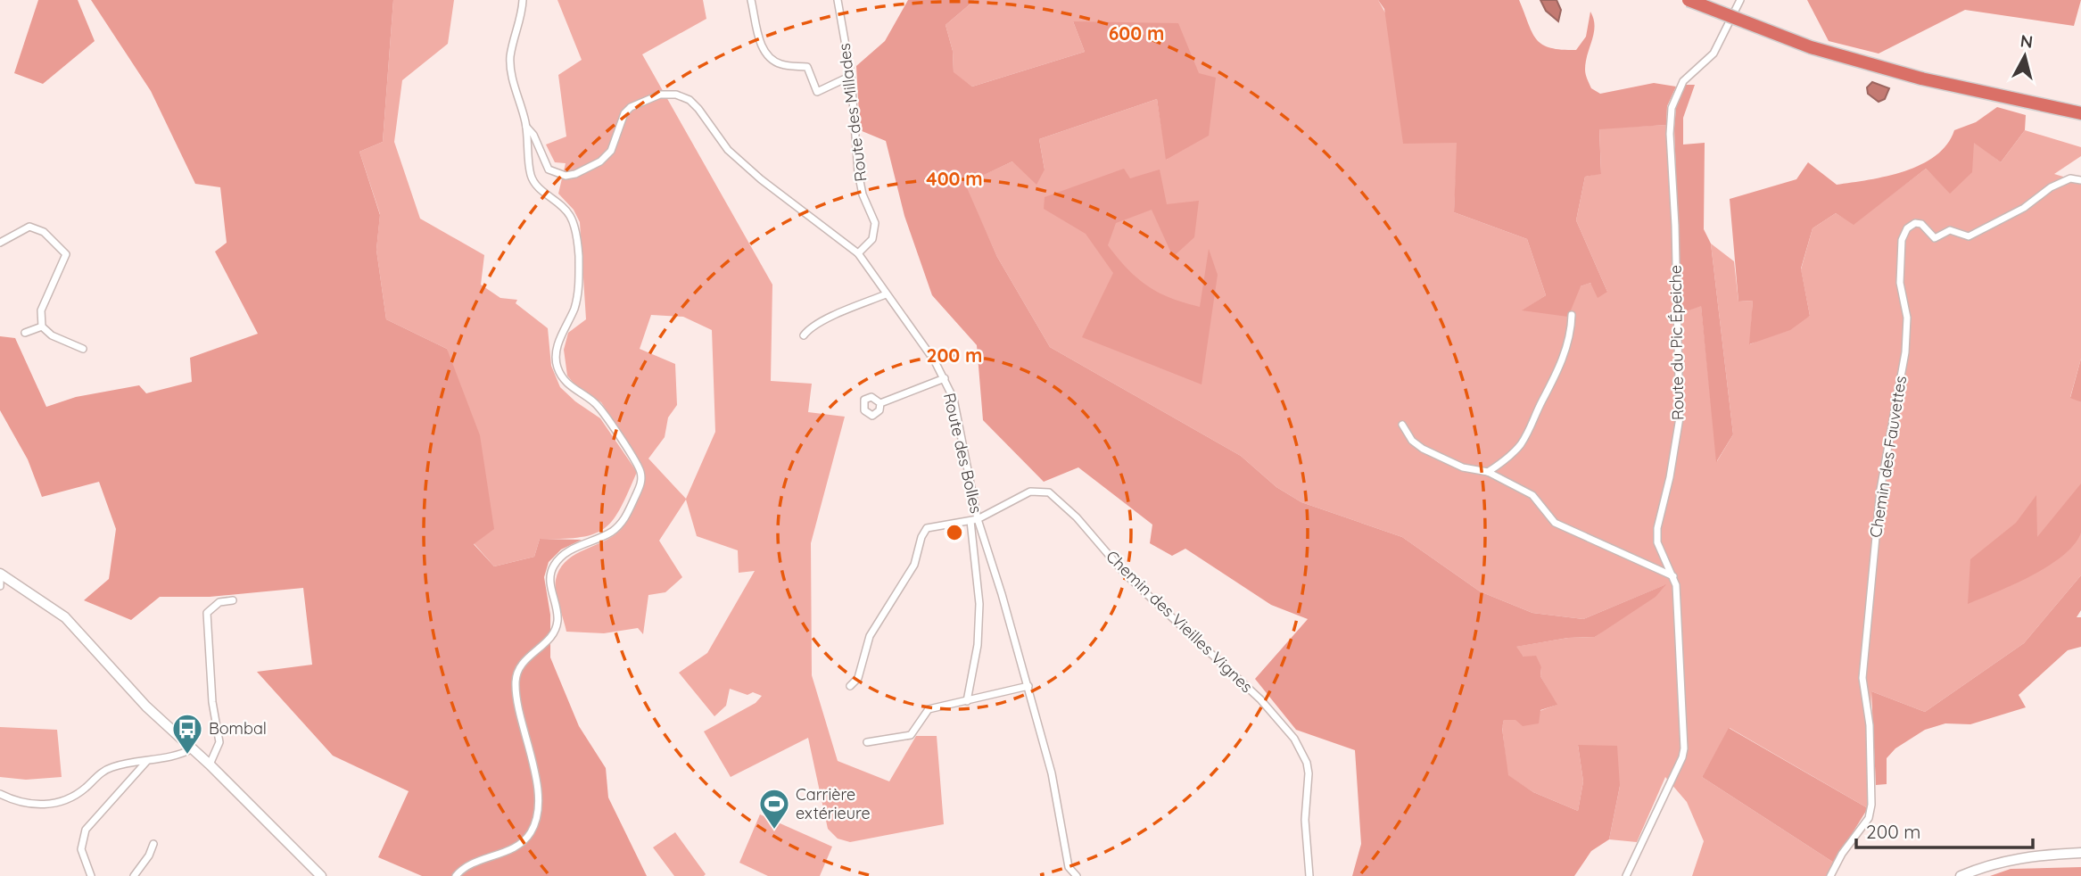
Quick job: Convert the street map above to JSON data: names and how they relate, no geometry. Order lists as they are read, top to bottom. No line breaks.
{"streets":{"street":["Route des Millades","Route du Pic Épeiche","Route des Bolles","Chemin des Fauvettes","Chemin des Vieilles Vignes"]},"crossings":[["Route des Millades","Route des Bolles"],["Route des Bolles","Chemin des Vieilles Vignes"]],"places":{"bus stop":["Bombal"],"sports":["Carrière extérieure"]},"scale_bar":"200 m","north":"top","rings":["600 m","400 m","200 m"]}
